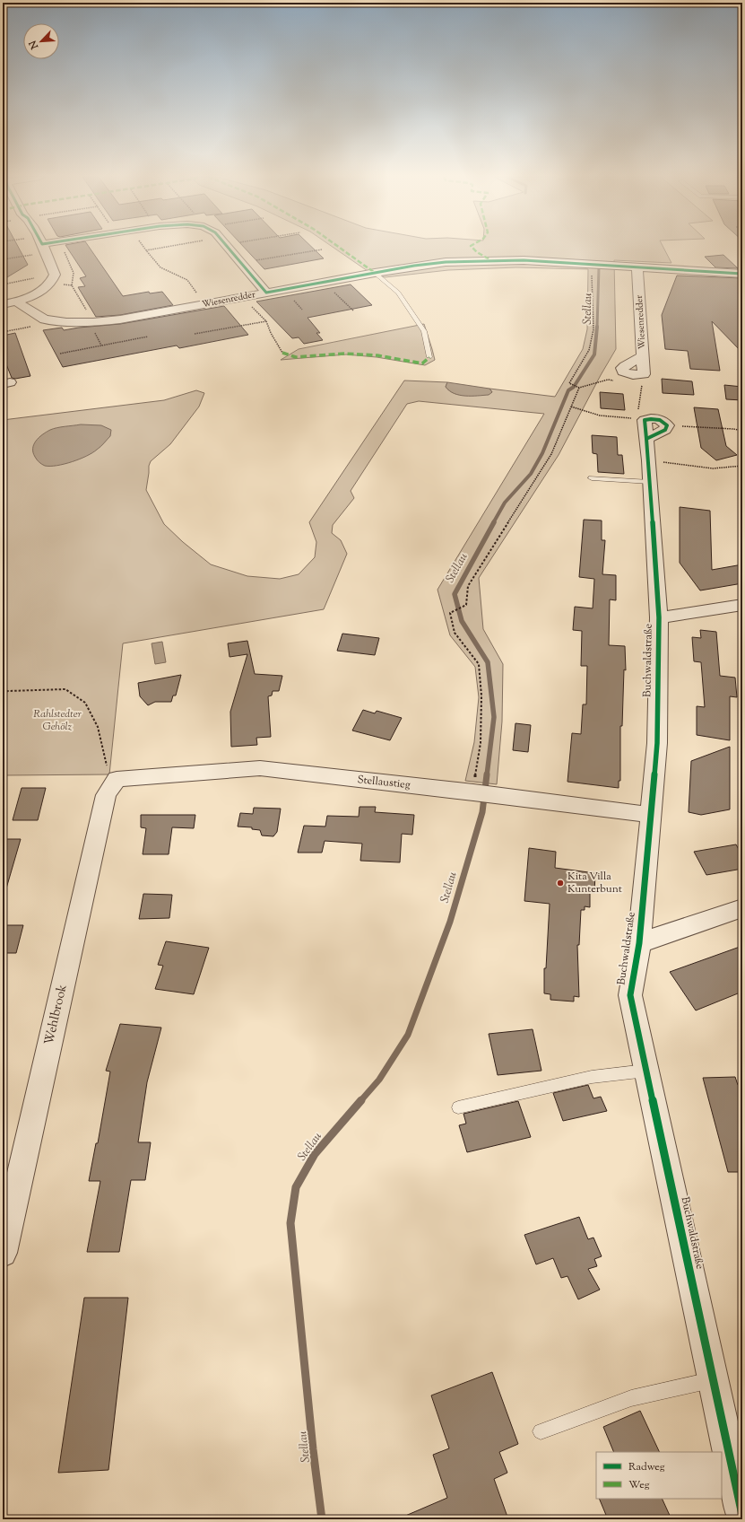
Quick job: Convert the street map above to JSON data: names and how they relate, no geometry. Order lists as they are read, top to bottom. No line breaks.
{"streets":{"street":["Wiesenredder","Buchwaldstraße","Stellaustieg","Wehlbrook"]},"crossings":[["Buchwaldstraße","Stellaustieg"],["Stellaustieg","Wehlbrook"]],"water":["Stellau"],"parks":["Rahlstedter Gehölz"],"places":["Kita Villa Kunterbunt"],"legend":["Radweg","Weg"],"north":"bottom left"}
